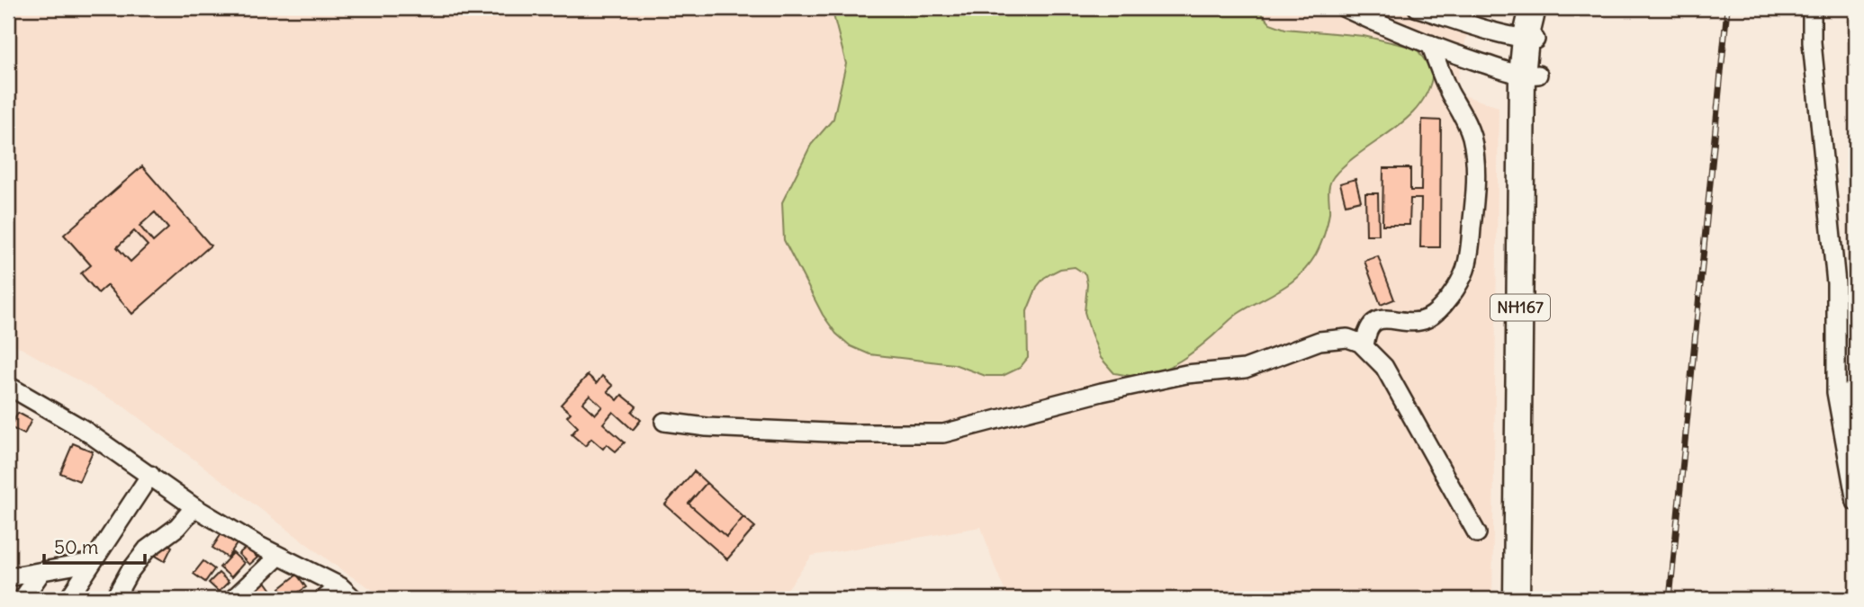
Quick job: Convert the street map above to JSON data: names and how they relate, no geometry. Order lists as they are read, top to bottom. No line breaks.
{"streets":{"highway":["NH167"]},"scale_bar":"50 m"}
